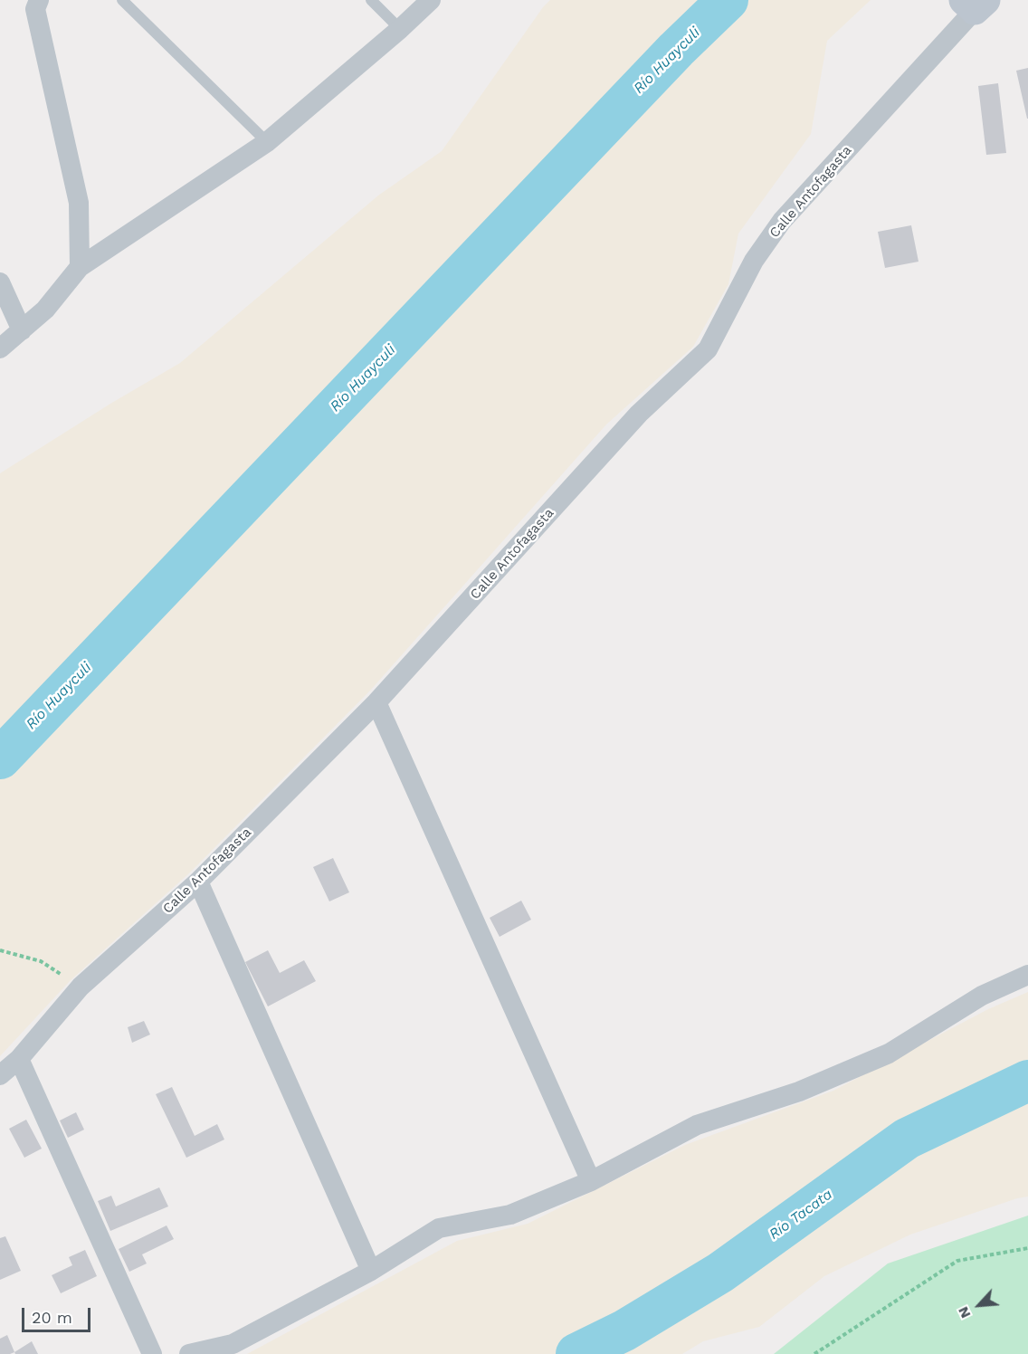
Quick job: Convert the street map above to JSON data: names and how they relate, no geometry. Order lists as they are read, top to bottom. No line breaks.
{"streets":{"street":["Calle Antofagasta"]},"water":["Río Huayculi","Río Tacata"],"scale_bar":"20 m","north":"bottom left"}
